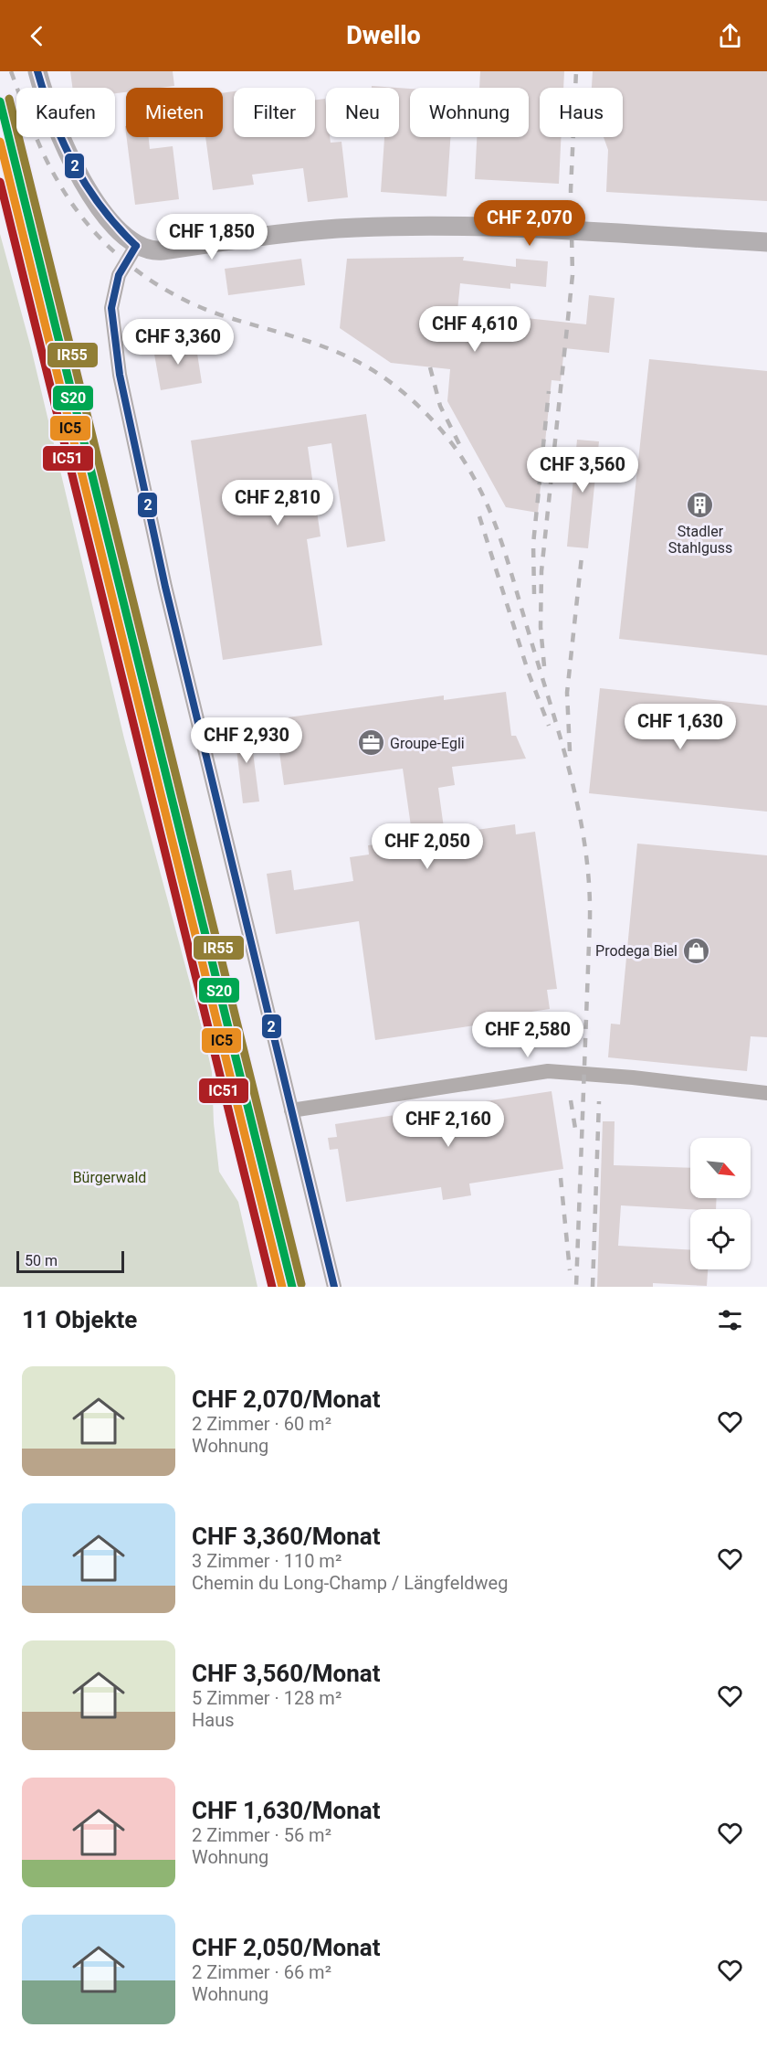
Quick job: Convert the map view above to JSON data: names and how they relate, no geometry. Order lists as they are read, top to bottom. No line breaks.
{"parks":["Bürgerwald"],"places":{"building":["Stadler Stahlguss"],"office":["Groupe-Egli"],"shop":["Prodega Biel"]},"lines":["transit line 2","transit line IR55","transit line S20","transit line IC5","transit line IC51"],"scale_bar":"50 m","north":"bottom right","page":{"header":"Dwello","chip":["Kaufen","Mieten","Filter","Neu","Wohnung","Haus"],"price":["CHF 2,070","CHF 1,850","CHF 4,610","CHF 3,360","CHF 3,560","CHF 2,810","CHF 1,630","CHF 2,930","CHF 2,050","CHF 2,580","CHF 2,160"],"scale":"50 m","heading":"11 Objekte","list":[{"name":"CHF 2,070/Monat","note":"2 Zimmer · 60 m² · Wohnung"},{"name":"CHF 3,360/Monat","note":"3 Zimmer · 110 m² · Chemin du Long-Champ / Längfeldweg"},{"name":"CHF 3,560/Monat","note":"5 Zimmer · 128 m² · Haus"},{"name":"CHF 1,630/Monat","note":"2 Zimmer · 56 m² · Wohnung"},{"name":"CHF 2,050/Monat","note":"2 Zimmer · 66 m² · Wohnung"}]}}
